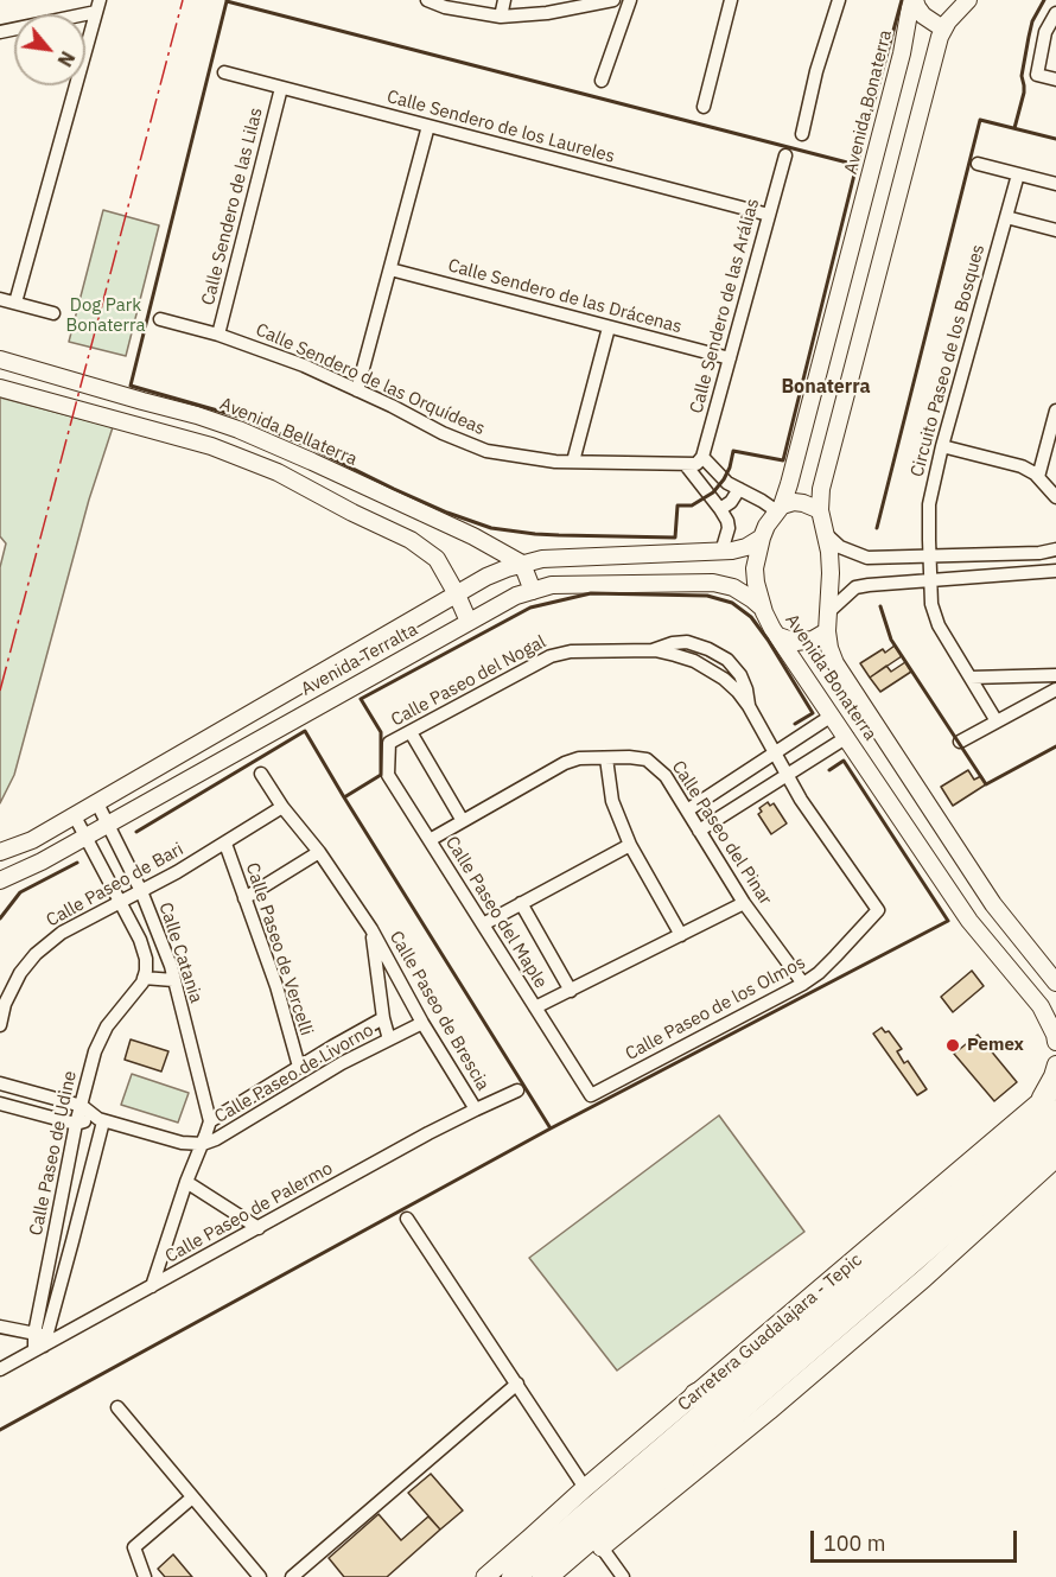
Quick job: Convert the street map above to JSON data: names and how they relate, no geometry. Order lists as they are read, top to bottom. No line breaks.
{"streets":{"highway":["Carretera Guadalajara - Tepic"],"street":["Avenida Bonaterra","Calle Sendero de los Laureles","Calle Sendero de las Lilas","Calle Sendero de las Drácenas","Calle Sendero de las Arálias","Circuito Paseo de los Bosques","Calle Sendero de las Orquídeas","Avenida Bellaterra","Avenida Terralta","Calle Paseo del Nogal","Calle Paseo del Pinar","Calle Paseo de Bari","Calle Paseo del Maple","Calle Paseo de Vercelli","Calle Catania","Calle Paseo de los Olmos","Calle Paseo de Brescia","Calle Paseo de Livorno","Calle Paseo de Udine","Calle Paseo de Palermo"]},"crossings":[["Avenida Bonaterra","Avenida Terralta"],["Calle Sendero de los Laureles","Calle Sendero de las Lilas"],["Calle Sendero de los Laureles","Calle Sendero de las Arálias"],["Calle Sendero de las Lilas","Calle Sendero de las Orquídeas"],["Calle Sendero de las Drácenas","Calle Sendero de las Arálias"],["Calle Sendero de las Arálias","Calle Sendero de las Orquídeas"],["Avenida Bellaterra","Avenida Terralta"],["Avenida Terralta","Calle Catania"],["Calle Paseo del Nogal","Calle Paseo del Maple"],["Calle Paseo del Nogal","Calle Paseo de los Olmos"],["Calle Paseo del Pinar","Calle Paseo del Maple"],["Calle Paseo del Pinar","Calle Paseo de los Olmos"],["Calle Paseo de Bari","Calle Paseo de Vercelli"],["Calle Paseo de Bari","Calle Catania"],["Calle Paseo de Bari","Calle Paseo de Brescia"],["Calle Paseo del Maple","Calle Paseo de los Olmos"],["Calle Paseo de Vercelli","Calle Paseo de Livorno"],["Calle Catania","Calle Paseo de Livorno"],["Calle Paseo de Brescia","Calle Paseo de Livorno"],["Calle Paseo de Brescia","Calle Paseo de Palermo"],["Calle Paseo de Livorno","Calle Paseo de Udine"],["Calle Paseo de Udine","Calle Paseo de Palermo"]],"districts":["Bonaterra"],"parks":["Dog Park Bonaterra"],"places":["Pemex"],"scale_bar":"100 m","north":"bottom right"}
